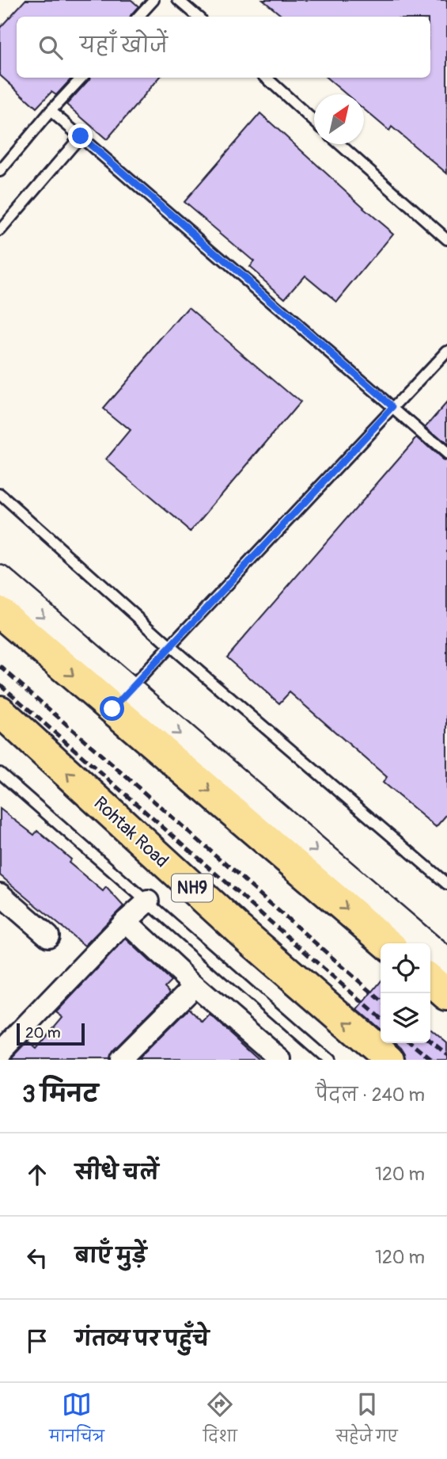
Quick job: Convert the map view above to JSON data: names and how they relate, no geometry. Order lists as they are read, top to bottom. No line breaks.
{"streets":{"highway":["Rohtak Road","NH9"]},"scale_bar":"20 m","north":"top right","page":{"search":"यहाँ खोजें","scale":"20 m","heading":["3 मिनट","पैदल · 240 m"],"list":[["सीधे चलें","120 m"],["बाएँ मुड़ें","120 m"],"गंतव्य पर पहुँचे"],"nav":["मानचित्र","दिशा","सहेजे गए"]}}
